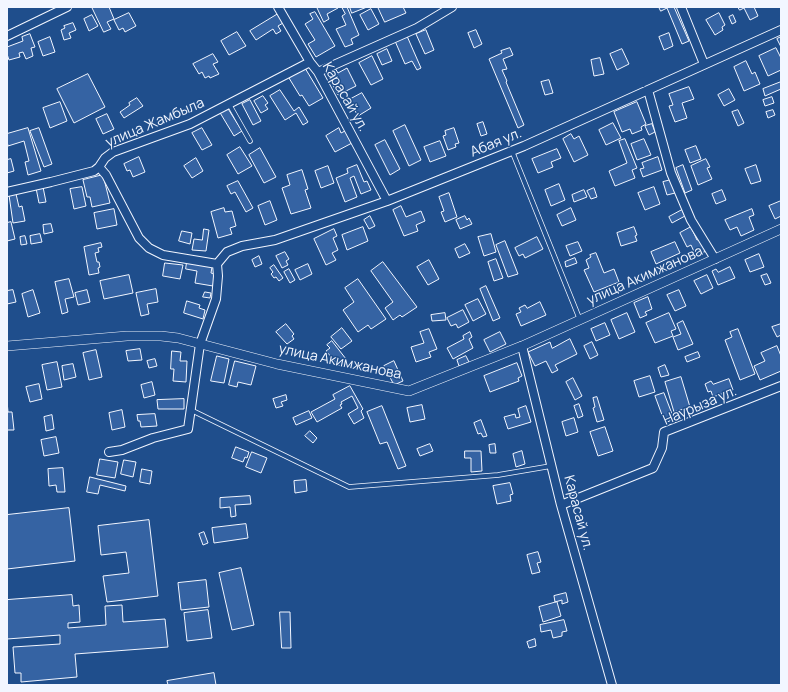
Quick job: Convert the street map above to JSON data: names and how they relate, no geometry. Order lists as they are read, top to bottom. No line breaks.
{"streets":{"street":["Карасай ул.","улица Жамбыла","Абая ул.","улица Акимжанова","Наурыза ул."]},"crossings":[["Карасай ул.","улица Жамбыла"],["Карасай ул.","Абая ул."],["Карасай ул.","улица Акимжанова"],["Карасай ул.","Наурыза ул."]]}
